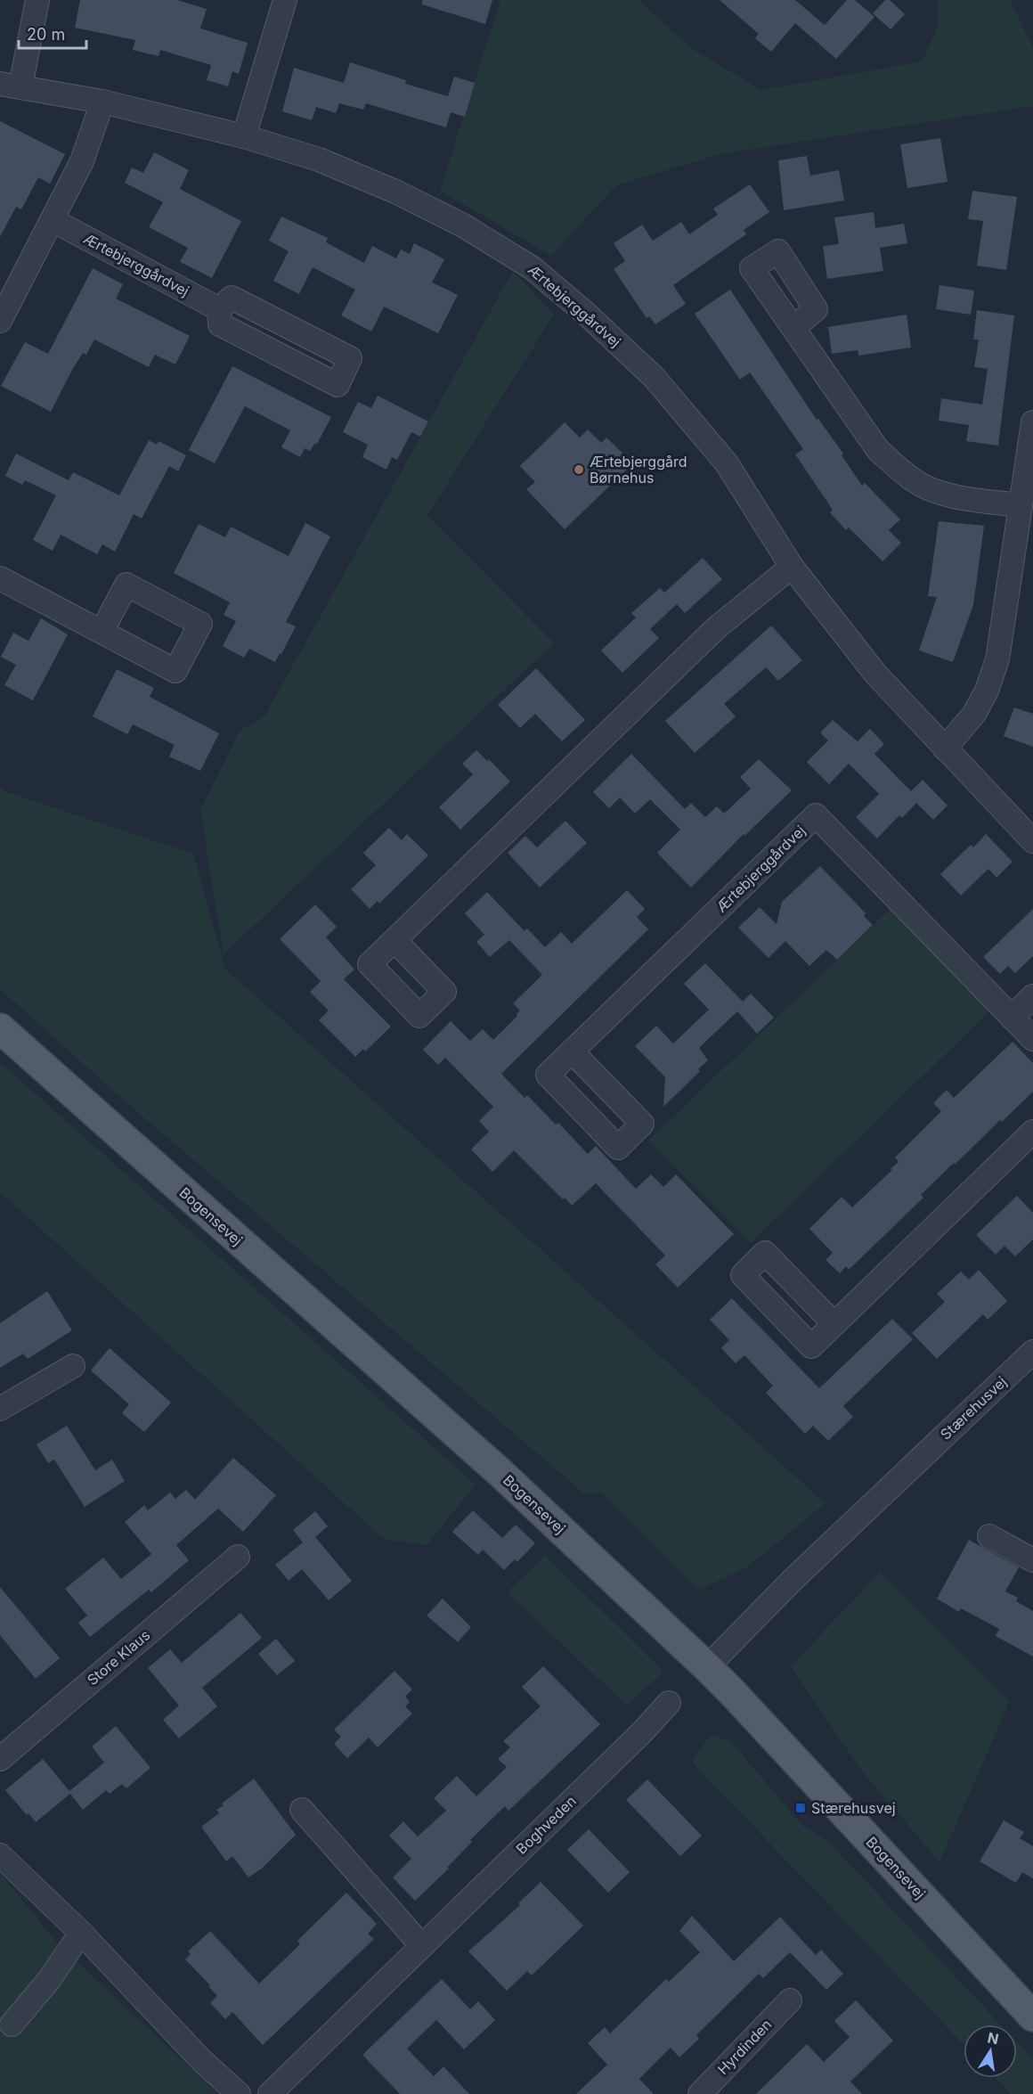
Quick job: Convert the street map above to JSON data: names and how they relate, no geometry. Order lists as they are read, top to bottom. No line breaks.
{"streets":{"main road":["Bogensevej"],"street":["Ærtebjerggårdvej","Stærehusvej","Store Klaus","Boghveden","Hyrdinden"]},"crossings":[["Bogensevej","Stærehusvej"]],"places":{"other":["Ærtebjerggård Børnehus"],"transit":["Stærehusvej"]},"scale_bar":"20 m","north":"top"}
